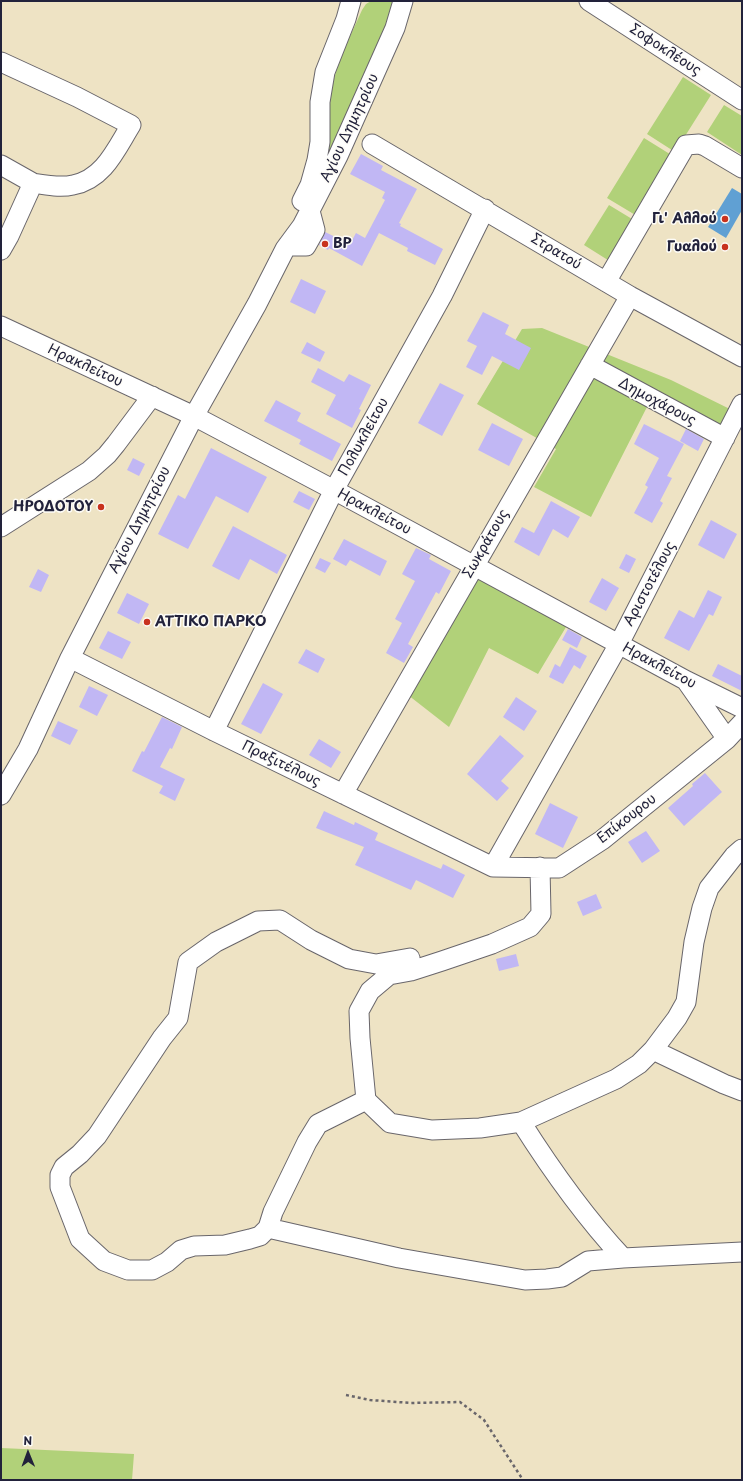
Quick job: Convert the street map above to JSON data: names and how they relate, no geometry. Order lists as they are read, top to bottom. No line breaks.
{"streets":{"street":["Σοφοκλέους","Αγίου Δημητρίου","Στρατού","Ηρακλείτου","Δημοχάρους","Πολυκλείτου","Σωκράτους","Αριστοτέλους","Πραξιτέλους","Επίκουρου"]},"crossings":[["Αγίου Δημητρίου","Ηρακλείτου"],["Αγίου Δημητρίου","Πραξιτέλους"],["Στρατού","Πολυκλείτου"],["Στρατού","Σωκράτους"],["Ηρακλείτου","Πολυκλείτου"],["Ηρακλείτου","Σωκράτους"],["Ηρακλείτου","Αριστοτέλους"],["Δημοχάρους","Σωκράτους"],["Δημοχάρους","Αριστοτέλους"],["Πολυκλείτου","Πραξιτέλους"],["Σωκράτους","Πραξιτέλους"],["Αριστοτέλους","Πραξιτέλους"],["Αριστοτέλους","Επίκουρου"],["Πραξιτέλους","Επίκουρου"]],"places":["Γι' Αλλού","BP","Γυαλού","ΗΡΟΔΟΤΟΥ","ΑΤΤΙΚΟ ΠΑΡΚΟ"],"north":"top"}
